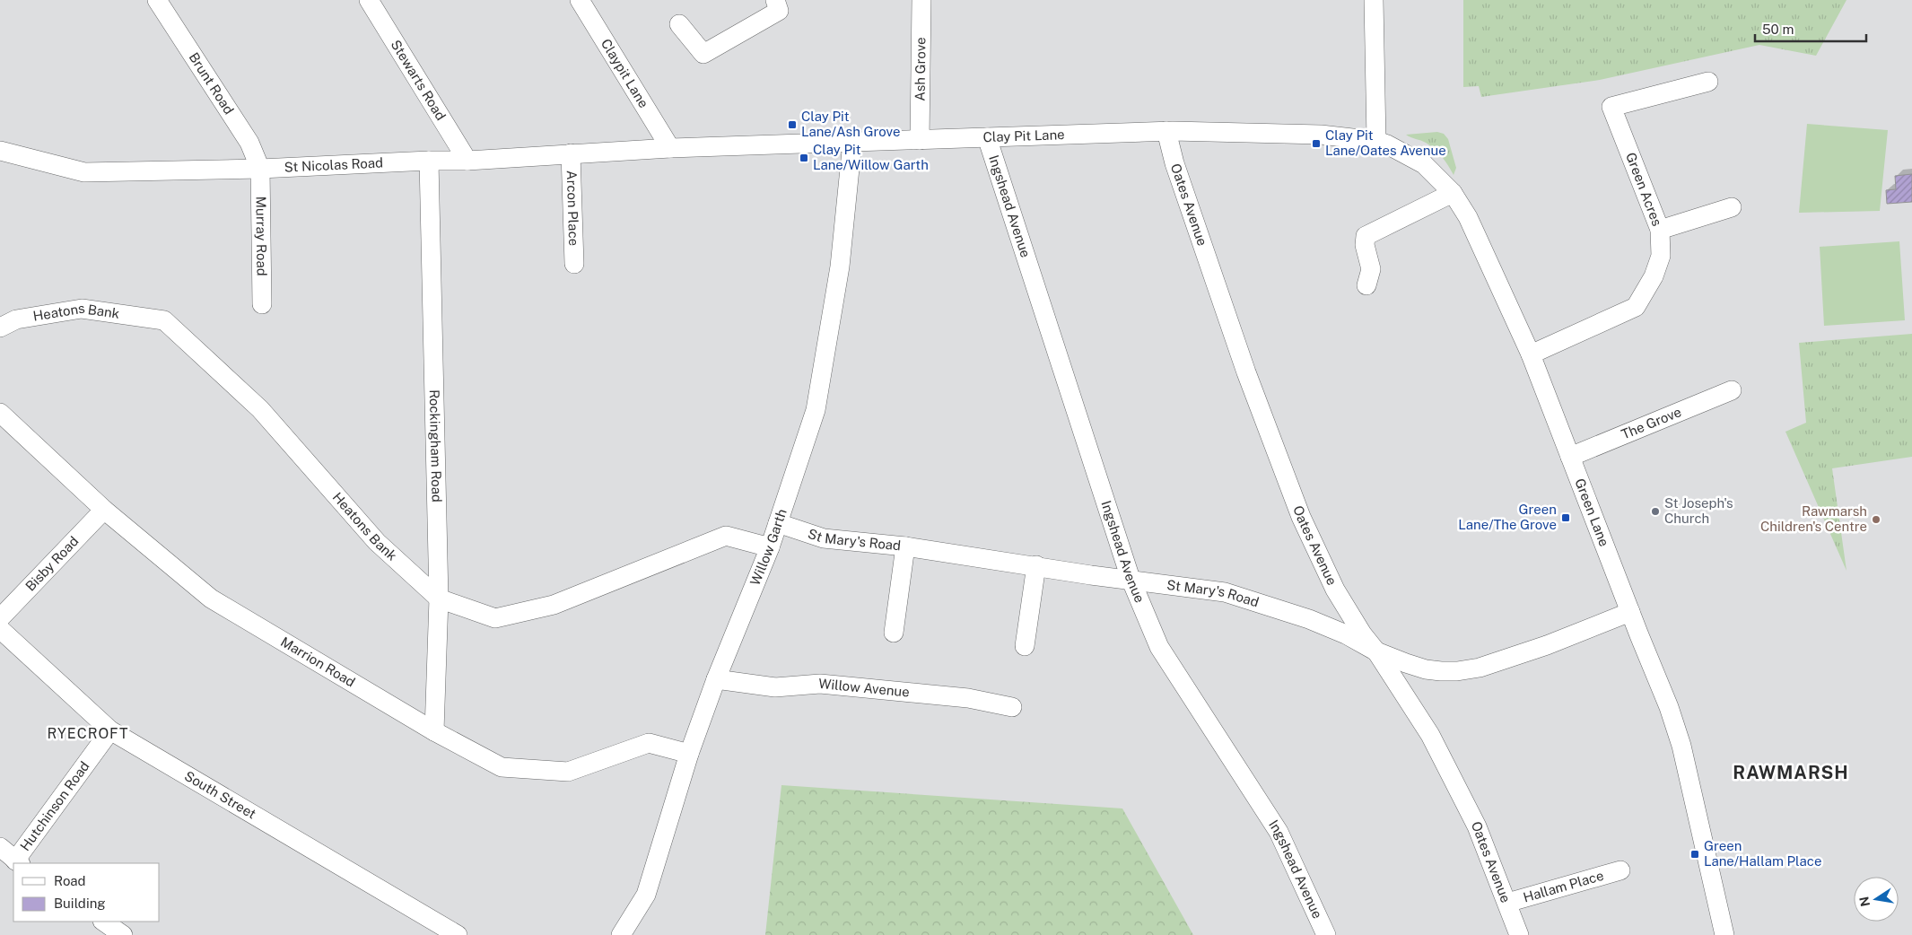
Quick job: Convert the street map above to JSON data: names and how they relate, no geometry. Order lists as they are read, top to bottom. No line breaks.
{"streets":{"street":["Ash Grove","Claypit Lane","Stewarts Road","Brunt Road","Clay Pit Lane","St Nicolas Road","Green Acres","Oates Avenue","Ingshead Avenue","Arcon Place","Murray Road","Heatons Bank","The Grove","Rockingham Road","Green Lane","St Mary's Road","Willow Garth","Bisby Road","Marrion Road","Willow Avenue","South Street","Hutchinson Road","Hallam Place"]},"crossings":[["Ash Grove","Clay Pit Lane"],["Claypit Lane","Clay Pit Lane"],["Claypit Lane","St Nicolas Road"],["Stewarts Road","St Nicolas Road"],["Brunt Road","St Nicolas Road"],["Brunt Road","Murray Road"],["Clay Pit Lane","St Nicolas Road"],["Clay Pit Lane","Oates Avenue"],["Clay Pit Lane","Ingshead Avenue"],["Clay Pit Lane","Green Lane"],["Clay Pit Lane","Willow Garth"],["St Nicolas Road","Arcon Place"],["St Nicolas Road","Murray Road"],["St Nicolas Road","Rockingham Road"],["Green Acres","Green Lane"],["Oates Avenue","St Mary's Road"],["Oates Avenue","Hallam Place"],["Ingshead Avenue","St Mary's Road"],["Heatons Bank","Rockingham Road"],["Heatons Bank","Willow Garth"],["The Grove","Green Lane"],["Rockingham Road","Marrion Road"],["Green Lane","St Mary's Road"],["St Mary's Road","Willow Garth"],["Willow Garth","Marrion Road"],["Willow Garth","Willow Avenue"],["Bisby Road","Marrion Road"],["South Street","Hutchinson Road"]],"districts":["RYECROFT","RAWMARSH"],"places":{"transit":["Clay Pit Lane/Ash Grove","Clay Pit Lane/Oates Avenue","Clay Pit Lane/Willow Garth","Green Lane/The Grove","Green Lane/Hallam Place"],"other":["St Joseph's Church","Rawmarsh Children's Centre"]},"legend":["Road","Building"],"scale_bar":"50 m","north":"left"}
